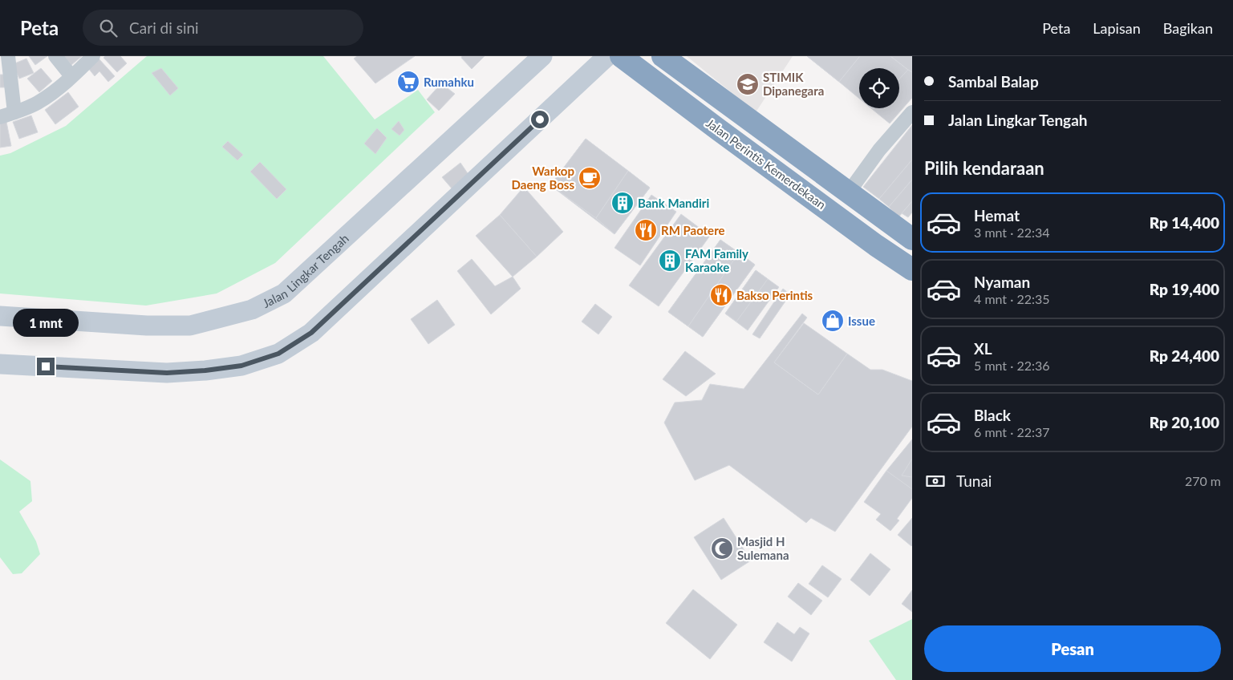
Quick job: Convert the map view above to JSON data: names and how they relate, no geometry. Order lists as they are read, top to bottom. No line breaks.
{"streets":{"highway":["Jalan Perintis Kemerdekaan"],"main road":["Jalan Lingkar Tengah"]},"places":{"supermarket":["Rumahku"],"school or university":["STIMIK Dipanegara"],"cafe":["Warkop Daeng Boss"],"building":["Bank Mandiri","FAM Family Karaoke"],"restaurant":["RM Paotere","Bakso Perintis"],"shop":["Issue"],"mosque":["Masjid H Sulemana"]},"page":{"header":"Peta","search":"Cari di sini","nav":["Peta","Lapisan","Bagikan"],"banner":["Sambal Balap","Jalan Lingkar Tengah"],"heading":"Pilih kendaraan","list":[{"name":"Hemat","note":"3 mnt · 22:34","value":"Rp 14,400"},{"name":"Nyaman","note":"4 mnt · 22:35","value":"Rp 19,400"},{"name":"XL","note":"5 mnt · 22:36","value":"Rp 24,400"},{"name":"Black","note":"6 mnt · 22:37","value":"Rp 20,100"}],"bubble":"1 mnt","pay":["Tunai","270 m"],"buttons":"Pesan"}}
